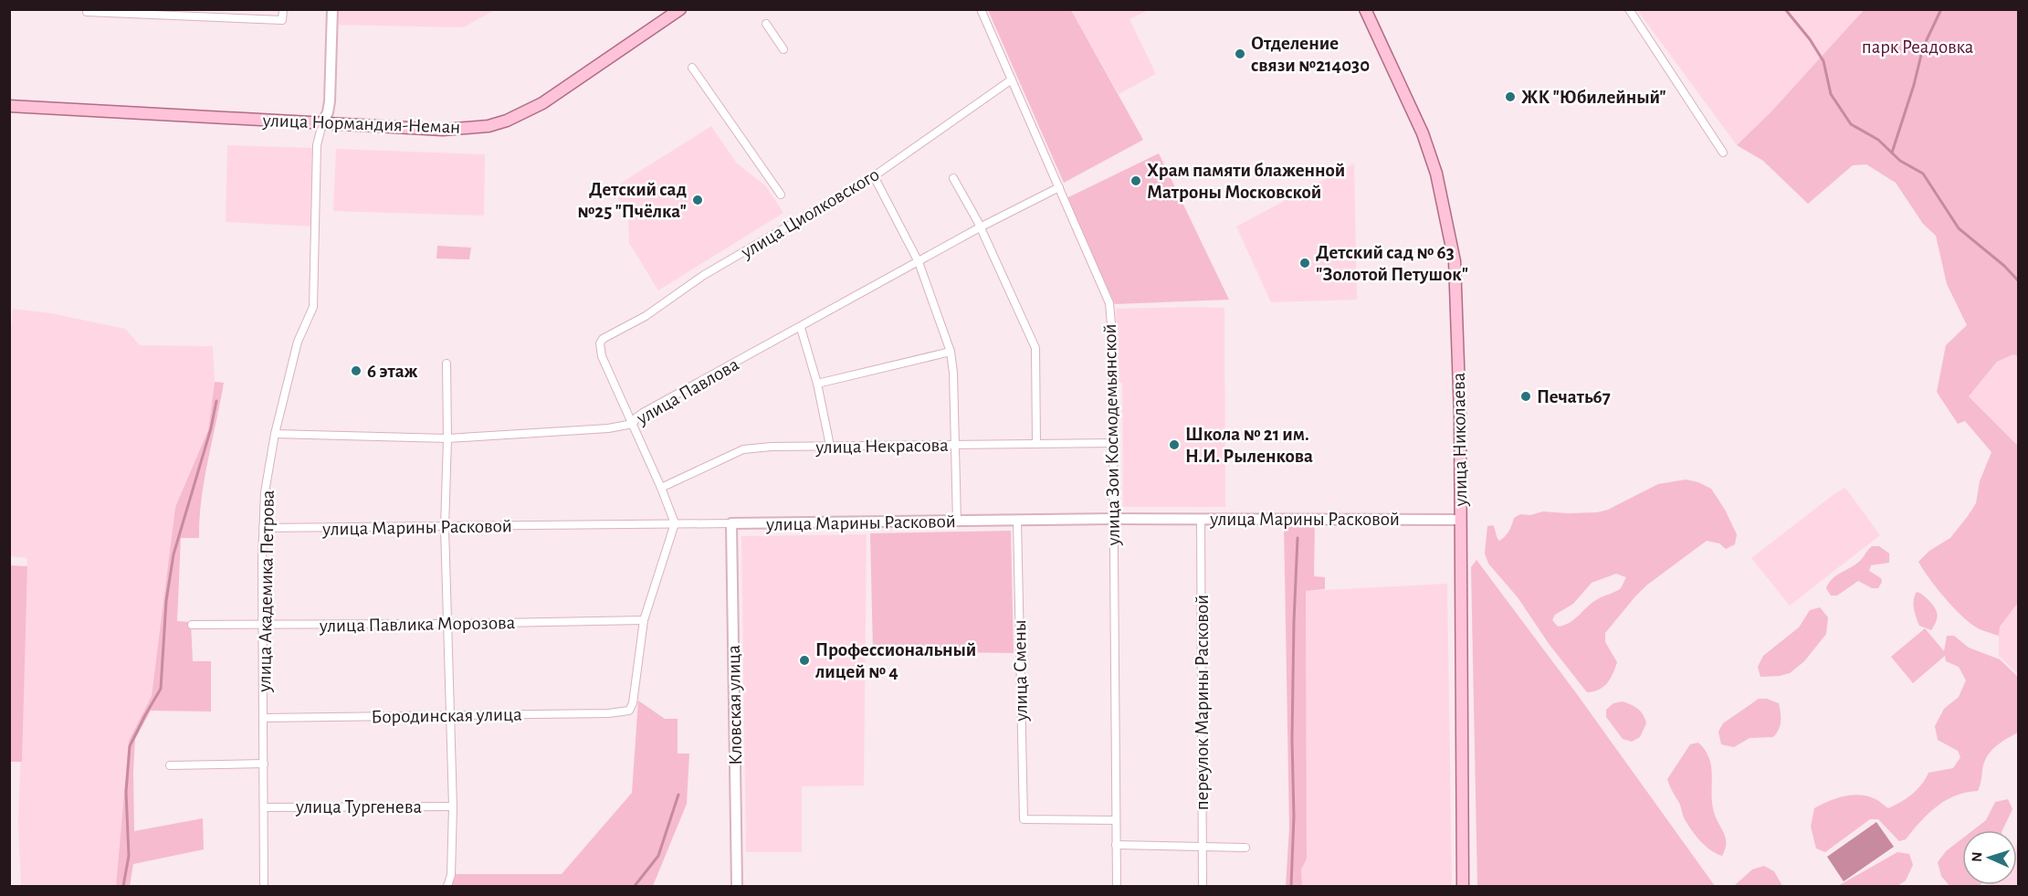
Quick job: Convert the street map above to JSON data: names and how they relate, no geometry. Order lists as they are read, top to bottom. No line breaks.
{"streets":{"main road":["улица Нормандия-Неман","улица Николаева"],"street":["улица Циолковского","улица Павлова","улица Зои Космодемьянской","улица Некрасова","улица Марины Расковой","улица Академика Петрова","улица Павлика Морозова","улица Смены","переулок Марины Расковой","Кловская улица","Бородинская улица","улица Тургенева"]},"crossings":[["улица Нормандия-Неман","улица Академика Петрова"],["улица Циолковского","улица Павлова"],["улица Циолковского","улица Зои Космодемьянской"],["улица Павлова","улица Зои Космодемьянской"],["улица Павлова","улица Академика Петрова"],["улица Зои Космодемьянской","улица Некрасова"],["улица Зои Космодемьянской","улица Марины Расковой"],["улица Зои Космодемьянской","улица Смены"],["улица Николаева","улица Марины Расковой"],["улица Марины Расковой","улица Академика Петрова"],["улица Марины Расковой","улица Смены"],["улица Марины Расковой","переулок Марины Расковой"],["улица Марины Расковой","Кловская улица"],["улица Академика Петрова","улица Павлика Морозова"],["улица Академика Петрова","Бородинская улица"],["улица Академика Петрова","улица Тургенева"],["улица Павлика Морозова","Бородинская улица"]],"parks":["парк Реадовка"],"places":["Отделение связи №214030","ЖК \"Юбилейный\"","Храм памяти блаженной Матроны Московской","Детский сад №25 \"Пчёлка\"","Детский сад № 63 \"Золотой Петушок\"","6 этаж","Печать67","Школа № 21 им. Н.И. Рыленкова","Профессиональный лицей № 4"],"north":"left"}
